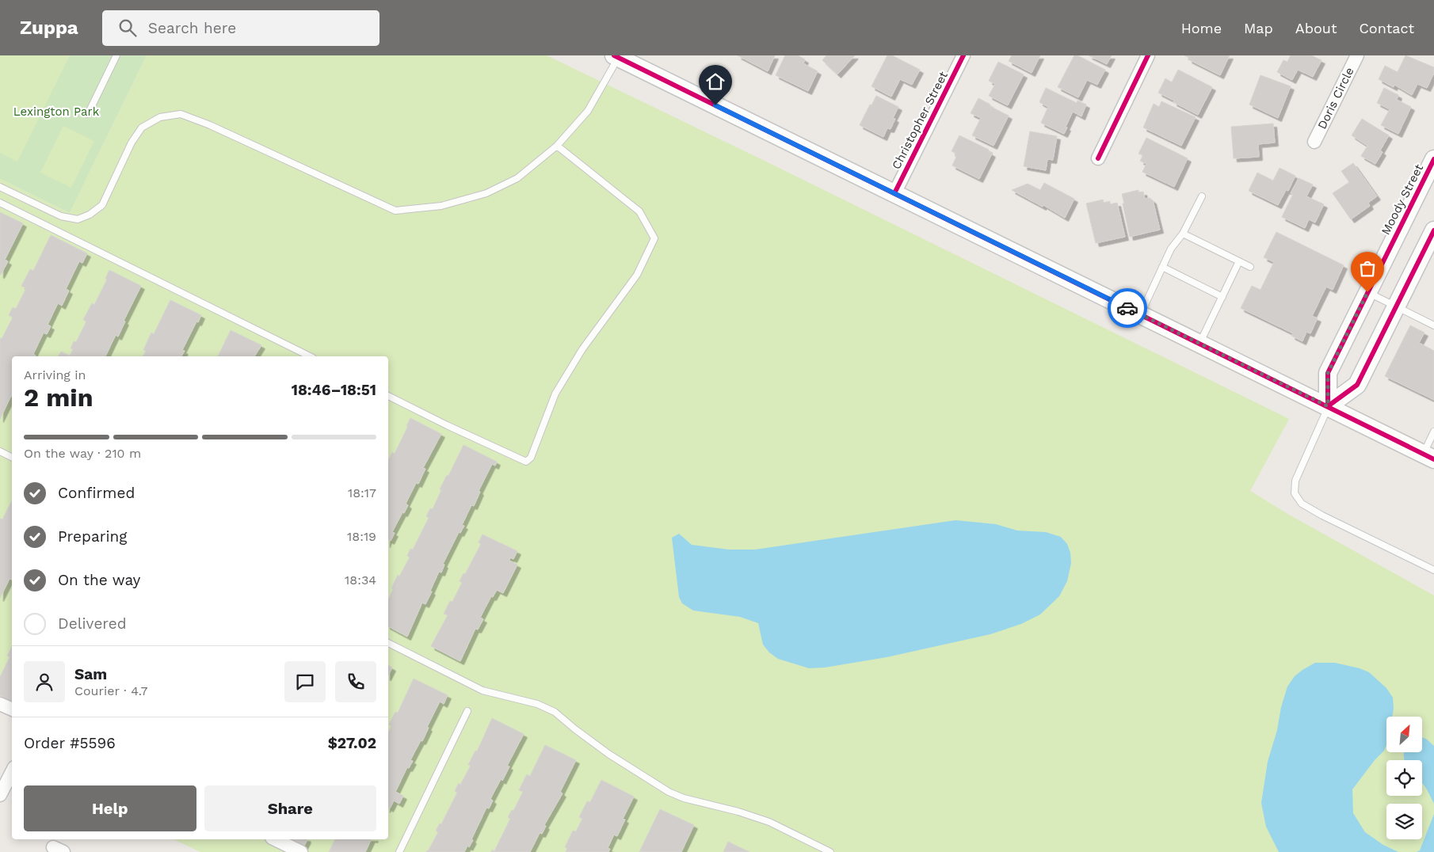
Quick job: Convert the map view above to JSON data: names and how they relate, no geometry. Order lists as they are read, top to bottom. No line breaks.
{"streets":{"main road":["Moody Street"],"street":["Doris Circle","Christopher Street"]},"parks":["Lexington Park"],"north":"top right","page":{"header":"Zuppa","search":"Search here","nav":["Home","Map","About","Contact"],"heading":["2 min","Arriving in","18:46–18:51"],"panel":["Sam","Courier · 4.7","Order #5596","$27.02"],"bar":"On the way · 210 m","list":[["Confirmed","18:17"],["Preparing","18:19"],["On the way","18:34"],"Delivered"],"buttons":["Help","Share"]}}
